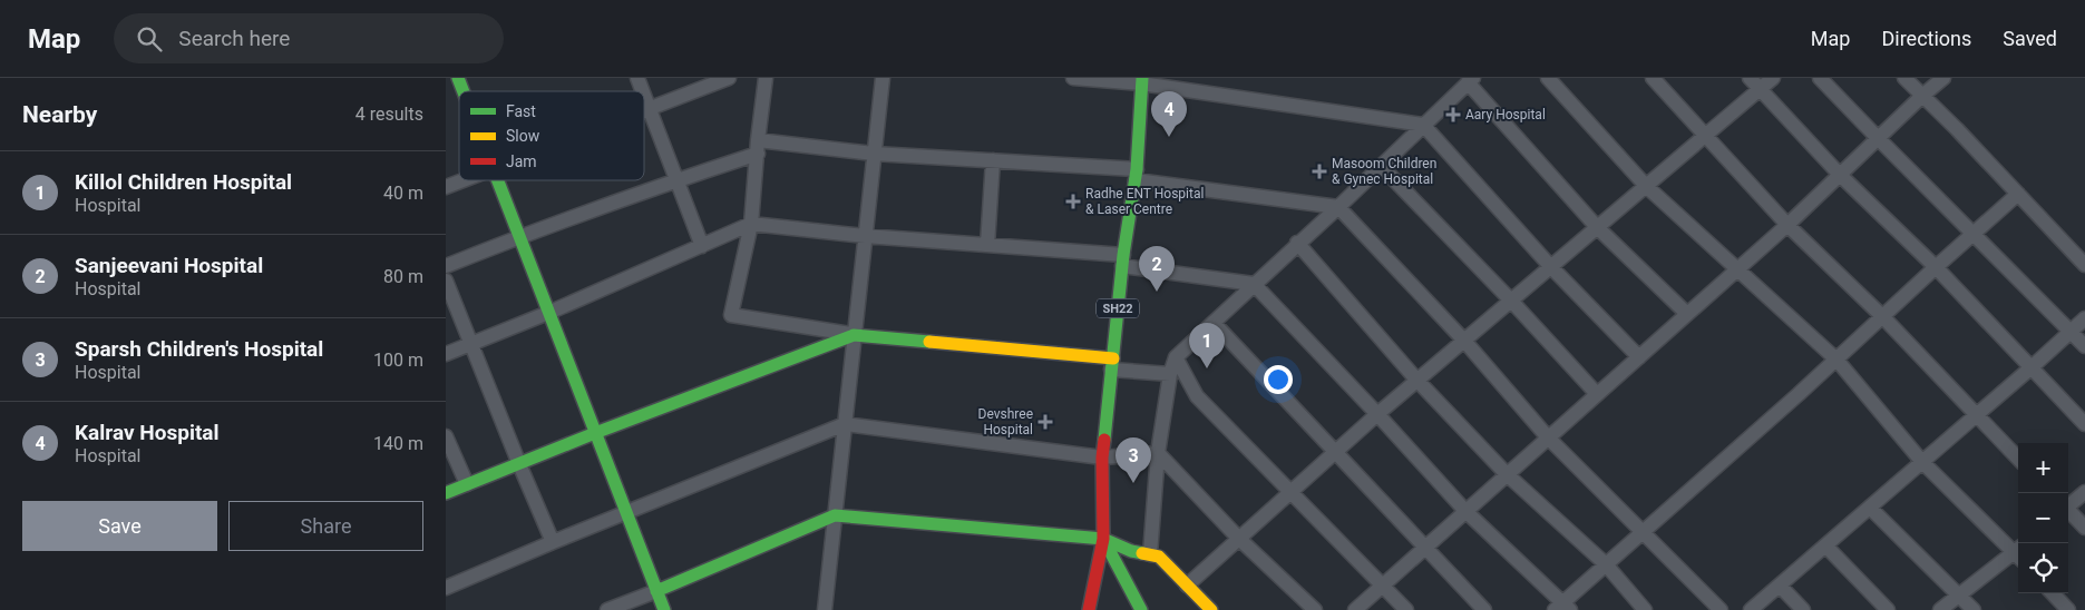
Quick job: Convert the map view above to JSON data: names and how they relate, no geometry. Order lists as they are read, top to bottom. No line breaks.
{"streets":{"street":["SH22"]},"places":{"health":["Aary Hospital","Masoom Children & Gynec Hospital","Radhe ENT Hospital & Laser Centre","Devshree Hospital"]},"legend":["Fast","Slow","Jam"],"page":{"header":"Map","search":"Search here","nav":["Map","Directions","Saved"],"heading":["Nearby","4 results"],"pins":["4","2","1","3"],"list":[{"mark":"1","name":"Killol Children Hospital","note":"Hospital","value":"40 m"},{"mark":"2","name":"Sanjeevani Hospital","note":"Hospital","value":"80 m"},{"mark":"3","name":"Sparsh Children's Hospital","note":"Hospital","value":"100 m"},{"mark":"4","name":"Kalrav Hospital","note":"Hospital","value":"140 m"}],"map_buttons":["+","−"],"buttons":["Save","Share"]}}
